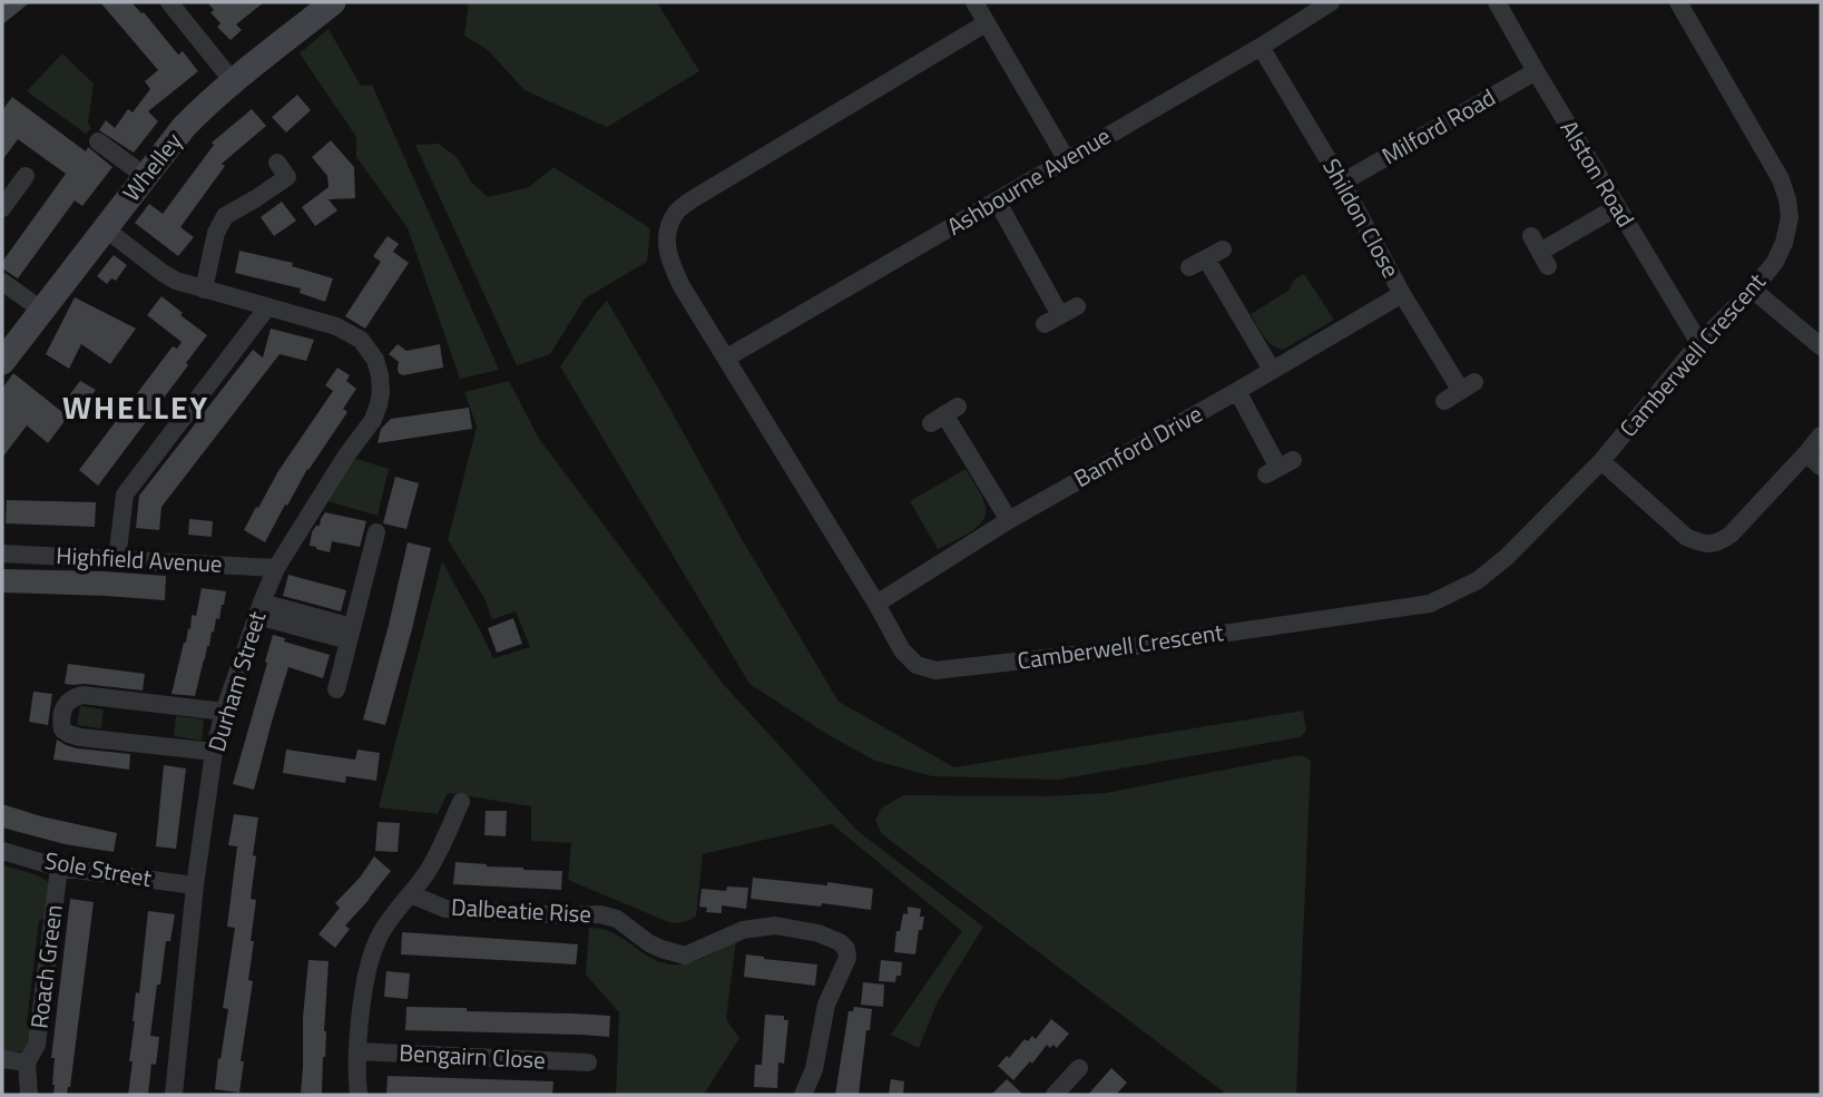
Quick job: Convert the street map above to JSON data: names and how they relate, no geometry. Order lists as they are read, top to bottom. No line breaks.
{"streets":{"main road":["Whelley"],"street":["Milford Road","Alston Road","Ashbourne Avenue","Shildon Close","Camberwell Crescent","Bamford Drive","Highfield Avenue","Durham Street","Sole Street","Dalbeatie Rise","Roach Green","Bengairn Close"]},"crossings":[["Milford Road","Alston Road"],["Milford Road","Shildon Close"],["Alston Road","Camberwell Crescent"],["Ashbourne Avenue","Shildon Close"],["Ashbourne Avenue","Camberwell Crescent"],["Shildon Close","Bamford Drive"],["Camberwell Crescent","Bamford Drive"],["Highfield Avenue","Durham Street"],["Durham Street","Sole Street"],["Sole Street","Roach Green"]],"districts":["WHELLEY"]}
